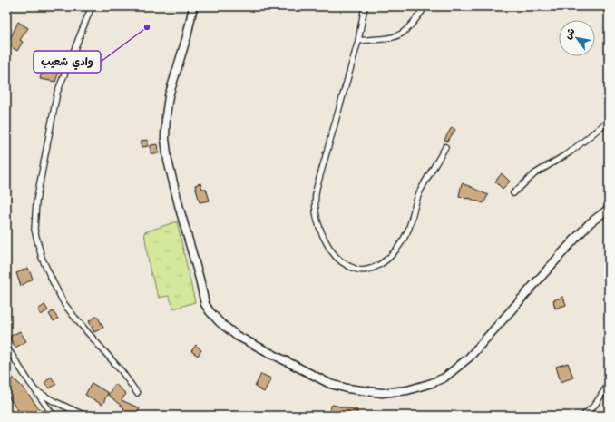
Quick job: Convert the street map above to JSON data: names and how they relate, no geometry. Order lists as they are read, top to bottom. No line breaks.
{"places":["وادي شعيب"],"north":"top left"}
